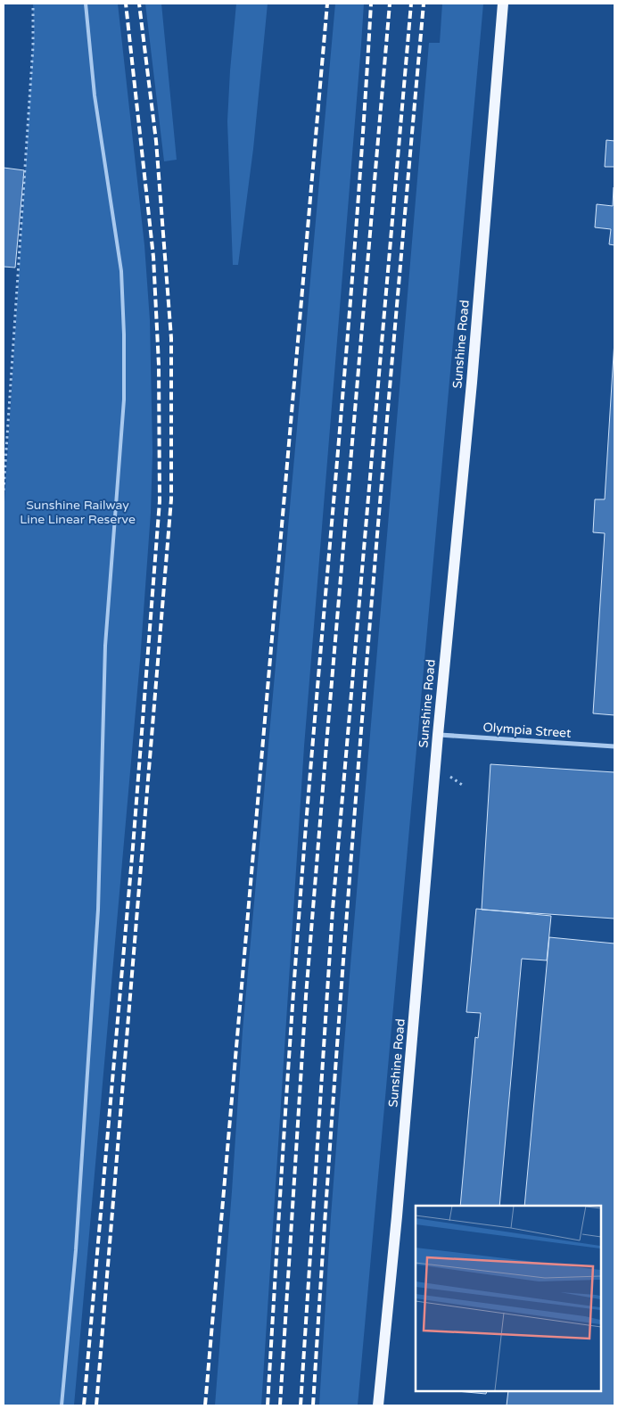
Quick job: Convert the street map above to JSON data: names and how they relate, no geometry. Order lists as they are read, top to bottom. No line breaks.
{"streets":{"main road":["Sunshine Road"],"street":["Olympia Street"]},"crossings":[["Sunshine Road","Olympia Street"]],"parks":["Sunshine Railway Line Linear Reserve"]}
